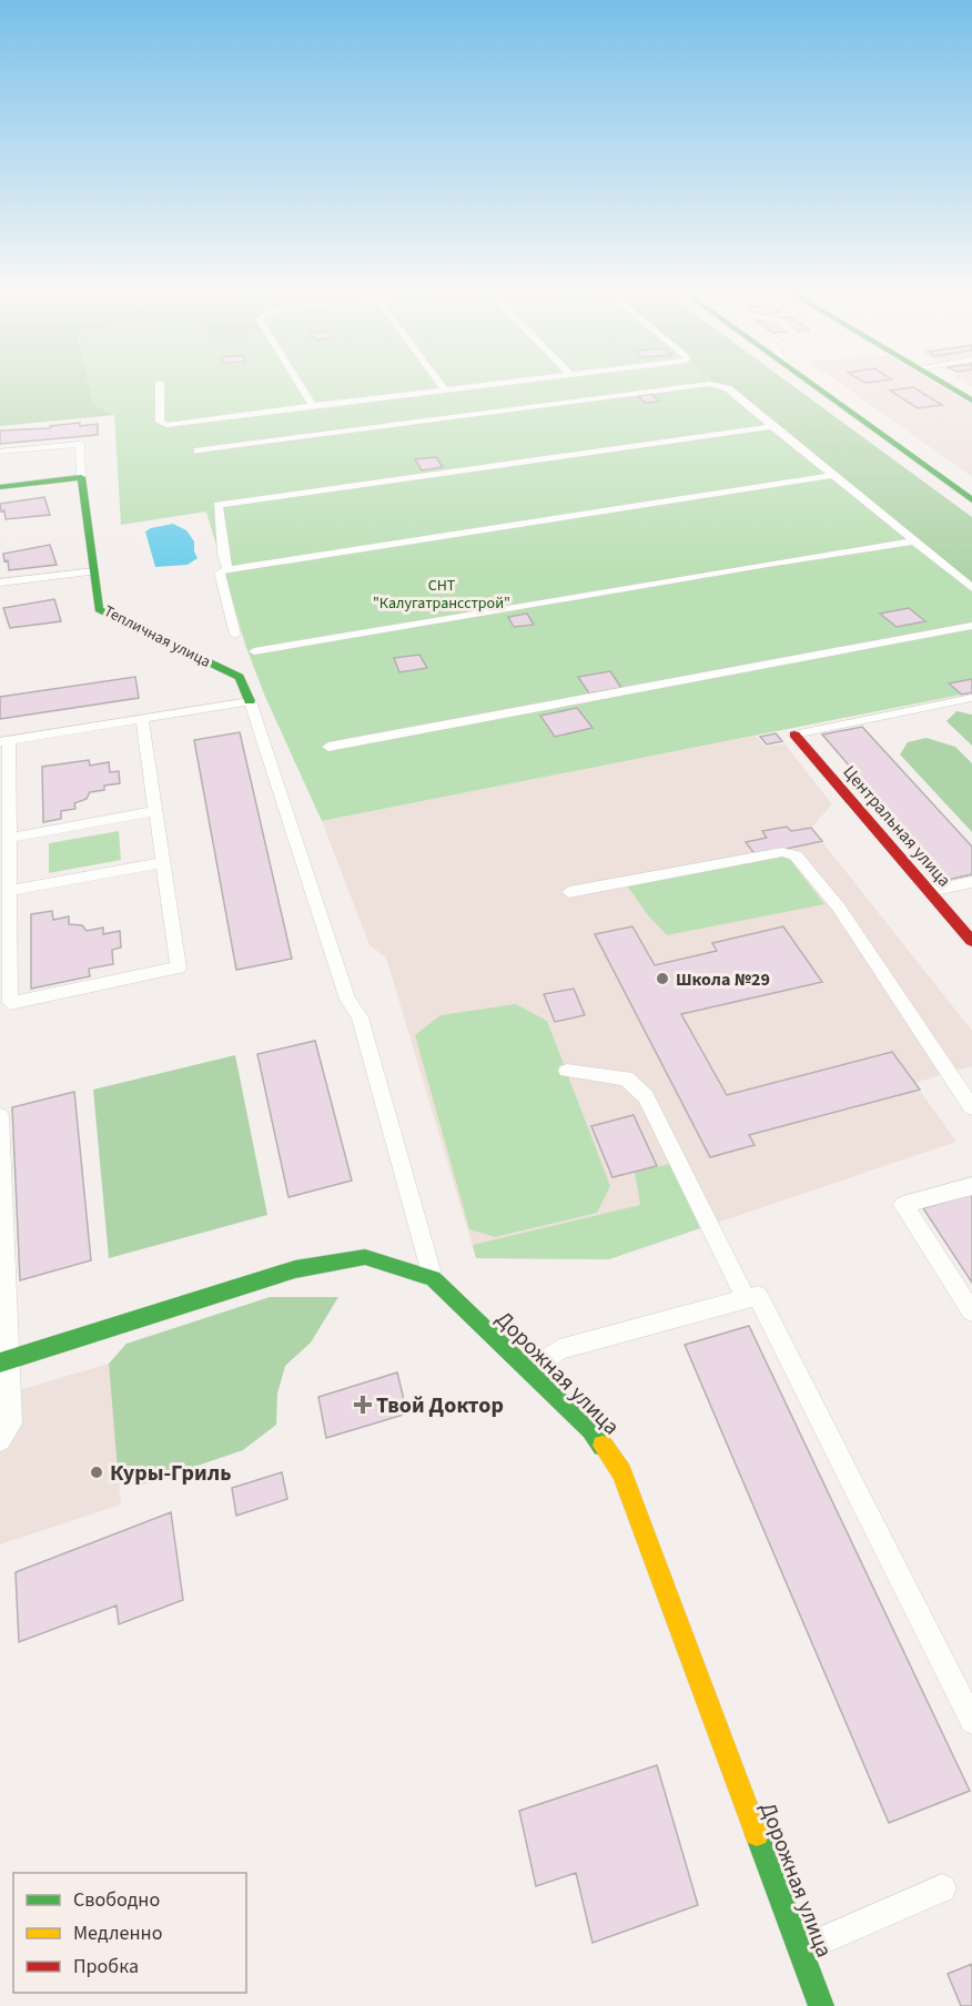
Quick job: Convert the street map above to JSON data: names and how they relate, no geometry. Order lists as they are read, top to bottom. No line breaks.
{"streets":{"street":["Тепличная улица","Центральная улица","Дорожная улица"]},"parks":["СНТ \"Калугатрансстрой\""],"places":{"other":["Школа №29","Куры-Гриль"],"health":["Твой Доктор"]},"legend":["Свободно","Медленно","Пробка"]}
